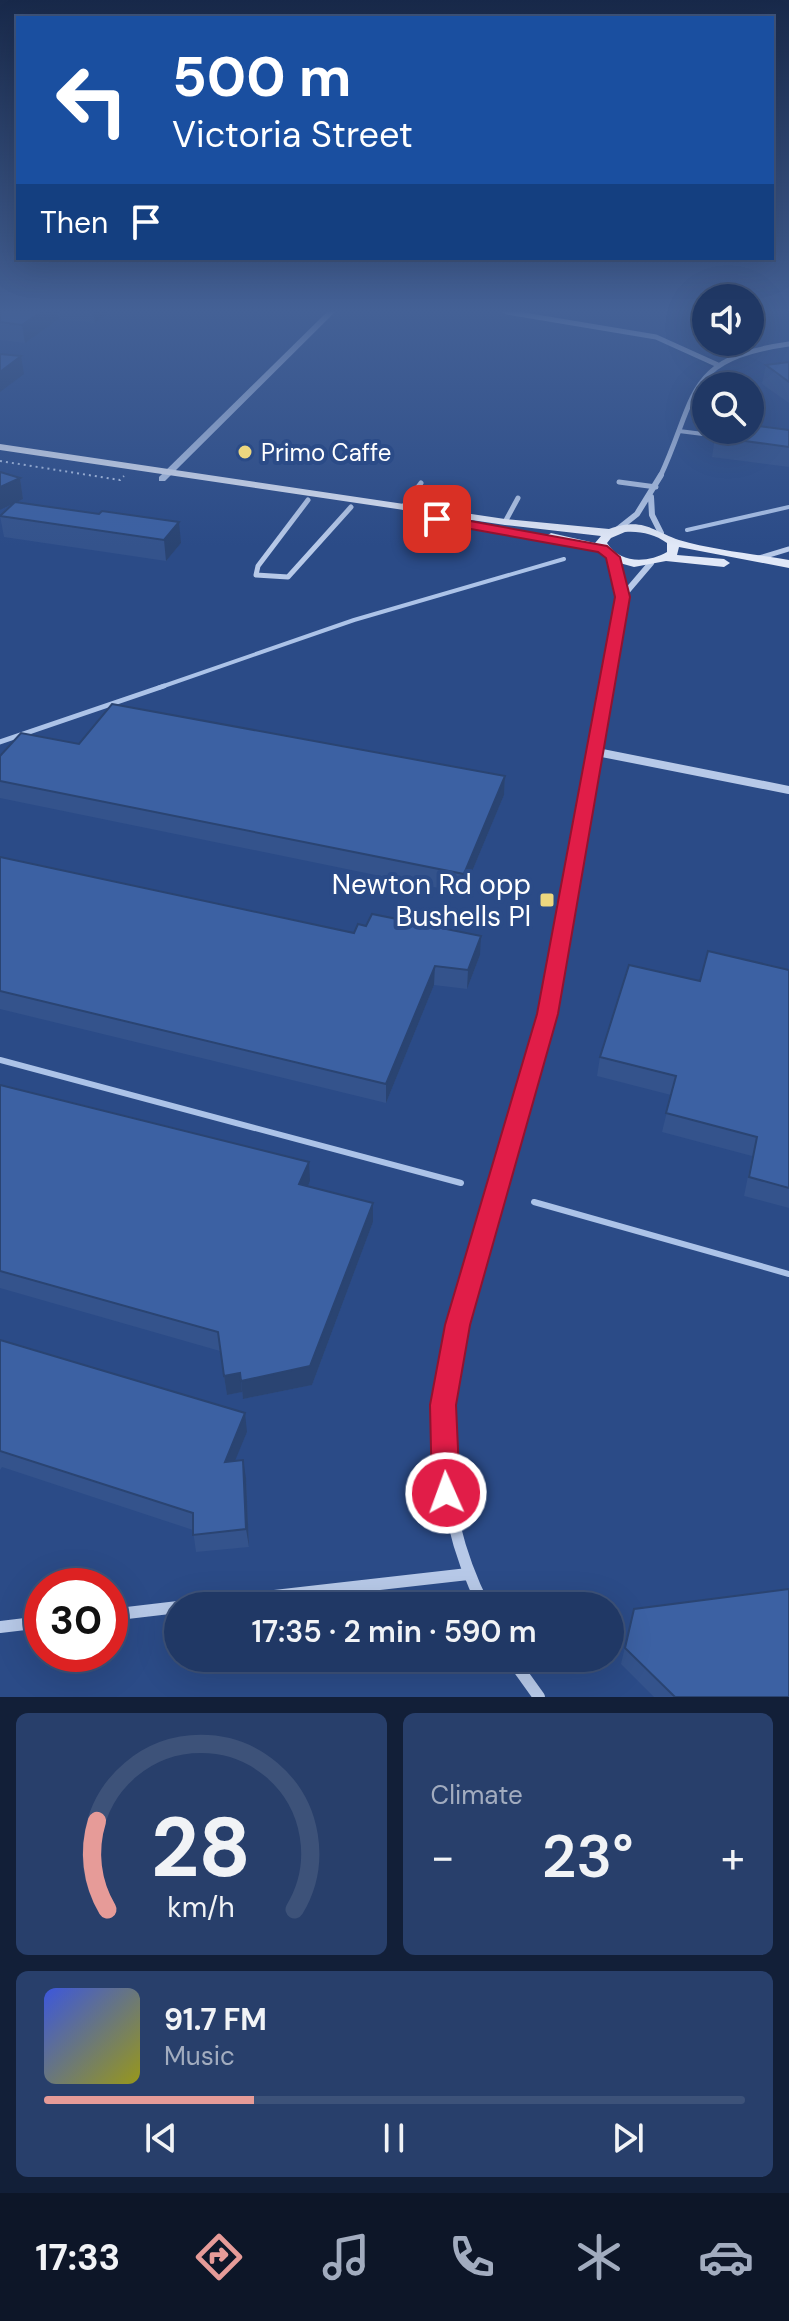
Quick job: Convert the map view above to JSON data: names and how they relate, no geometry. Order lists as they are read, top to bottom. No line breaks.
{"places":{"other":["Primo Caffe"],"transit":["Newton Rd opp Bushells Pl"]},"page":{"turn":["500 m","Victoria Street"],"then":"Then","limit":"30","trip":"17:35 · 2 min · 590 m","tile":"Climate","heat":["−","23°","+"],"song":["91.7 FM","Music"],"tabs":"17:33","gauge":["28","km/h"]}}
